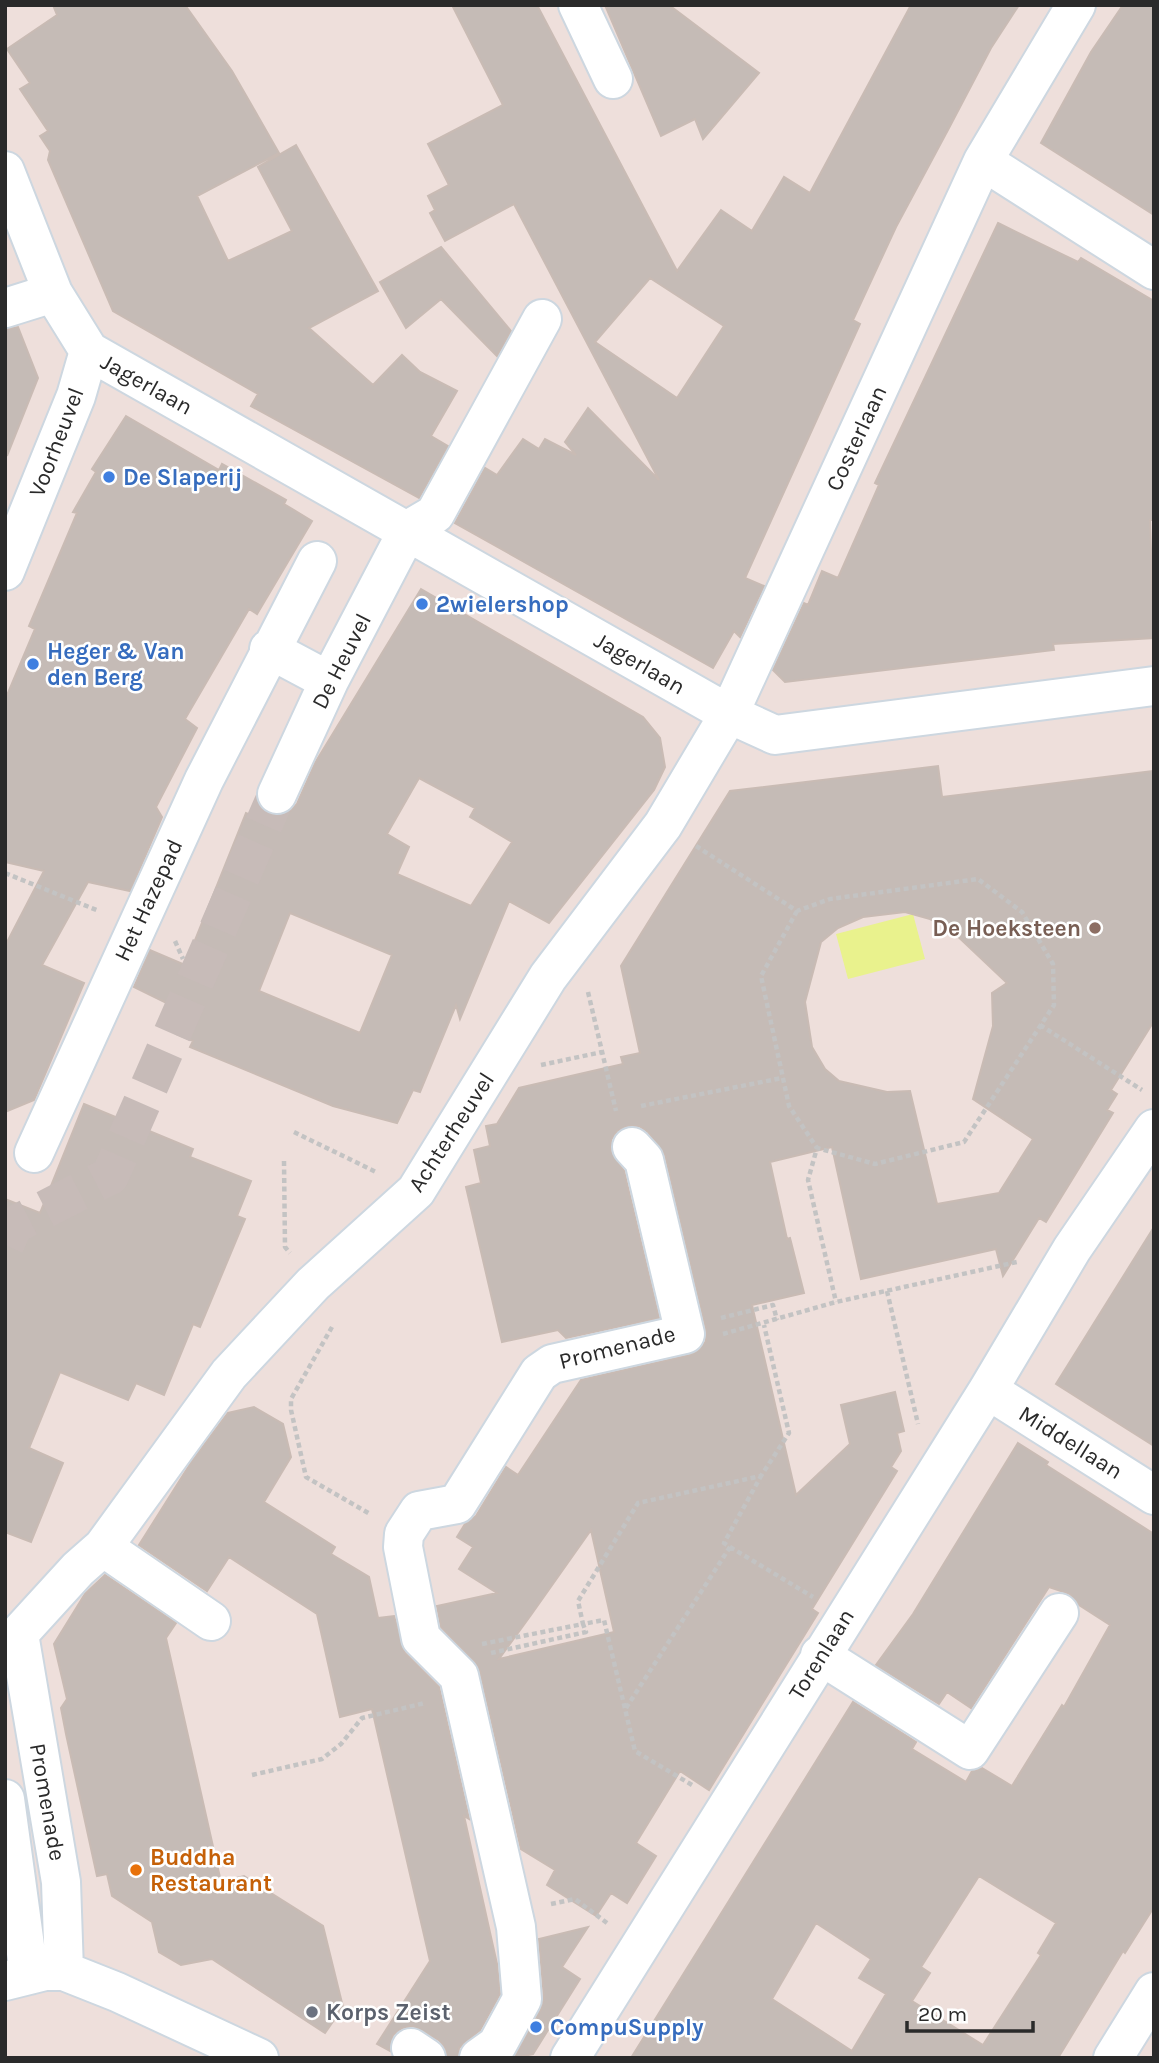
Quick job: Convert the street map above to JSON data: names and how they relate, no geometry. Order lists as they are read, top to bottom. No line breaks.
{"streets":{"street":["Jagerlaan","Costerlaan","Voorheuvel","De Heuvel","Het Hazepad","Achterheuvel","Promenade","Middellaan","Torenlaan"]},"crossings":[["Jagerlaan","Costerlaan"],["Jagerlaan","Voorheuvel"],["Jagerlaan","De Heuvel"],["Jagerlaan","Achterheuvel"],["Costerlaan","Achterheuvel"],["Achterheuvel","Promenade"],["Middellaan","Torenlaan"]],"places":["De Slaperij","2wielershop","Heger & Van den Berg","De Hoeksteen","Buddha Restaurant","Korps Zeist","CompuSupply"],"scale_bar":"20 m"}
